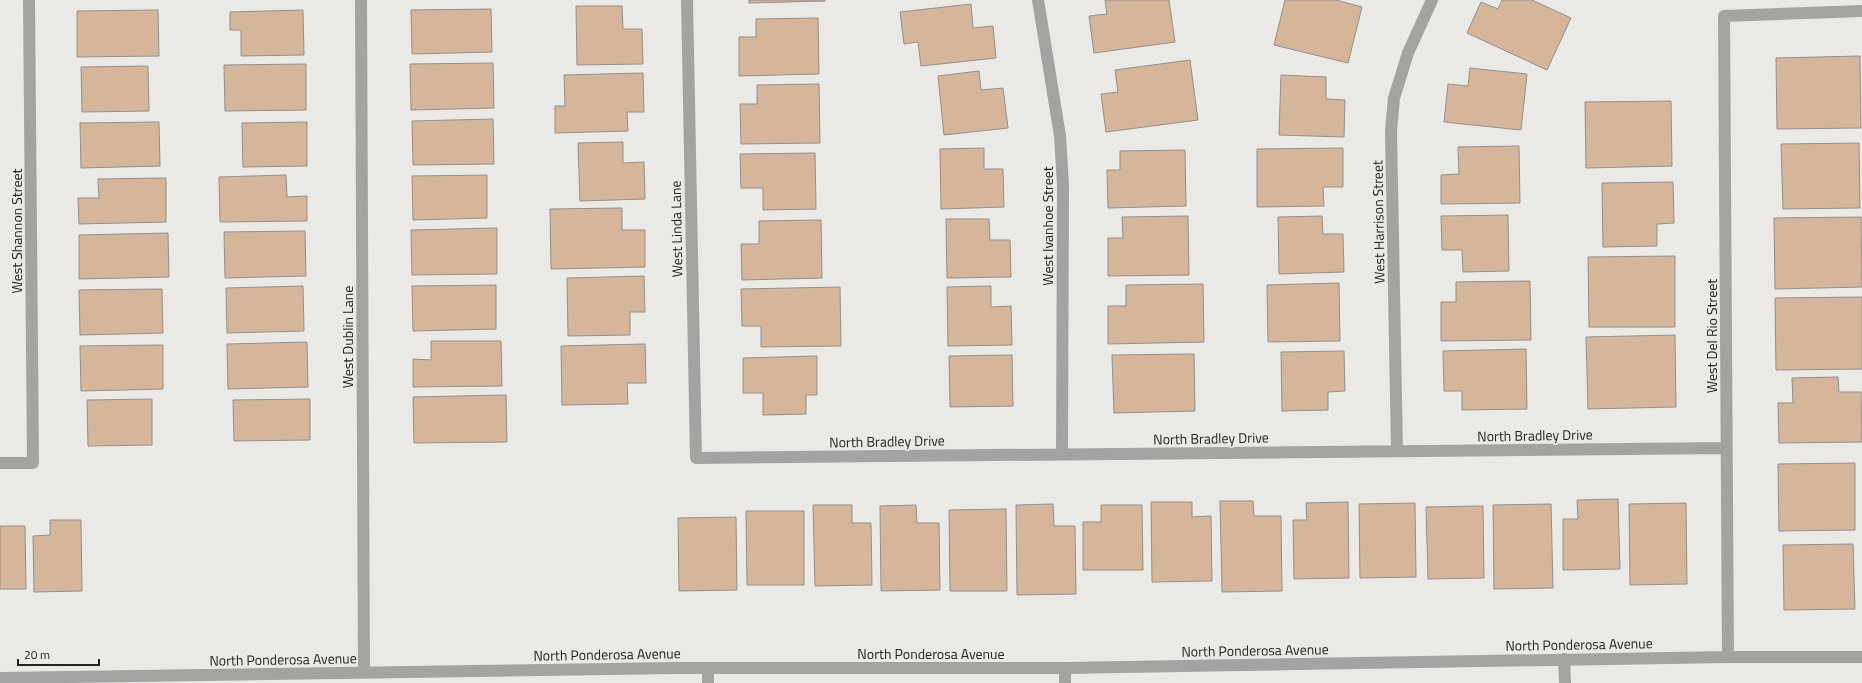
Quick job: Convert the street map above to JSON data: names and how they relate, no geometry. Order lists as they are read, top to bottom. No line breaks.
{"streets":{"street":["West Harrison Street","West Ivanhoe Street","West Linda Lane","West Shannon Street","West Del Rio Street","West Dublin Lane","North Bradley Drive","North Ponderosa Avenue"]},"crossings":[["West Harrison Street","North Bradley Drive"],["West Ivanhoe Street","North Bradley Drive"],["West Linda Lane","North Bradley Drive"],["West Del Rio Street","North Bradley Drive"],["West Del Rio Street","North Ponderosa Avenue"],["West Dublin Lane","North Ponderosa Avenue"]],"scale_bar":"20 m"}
